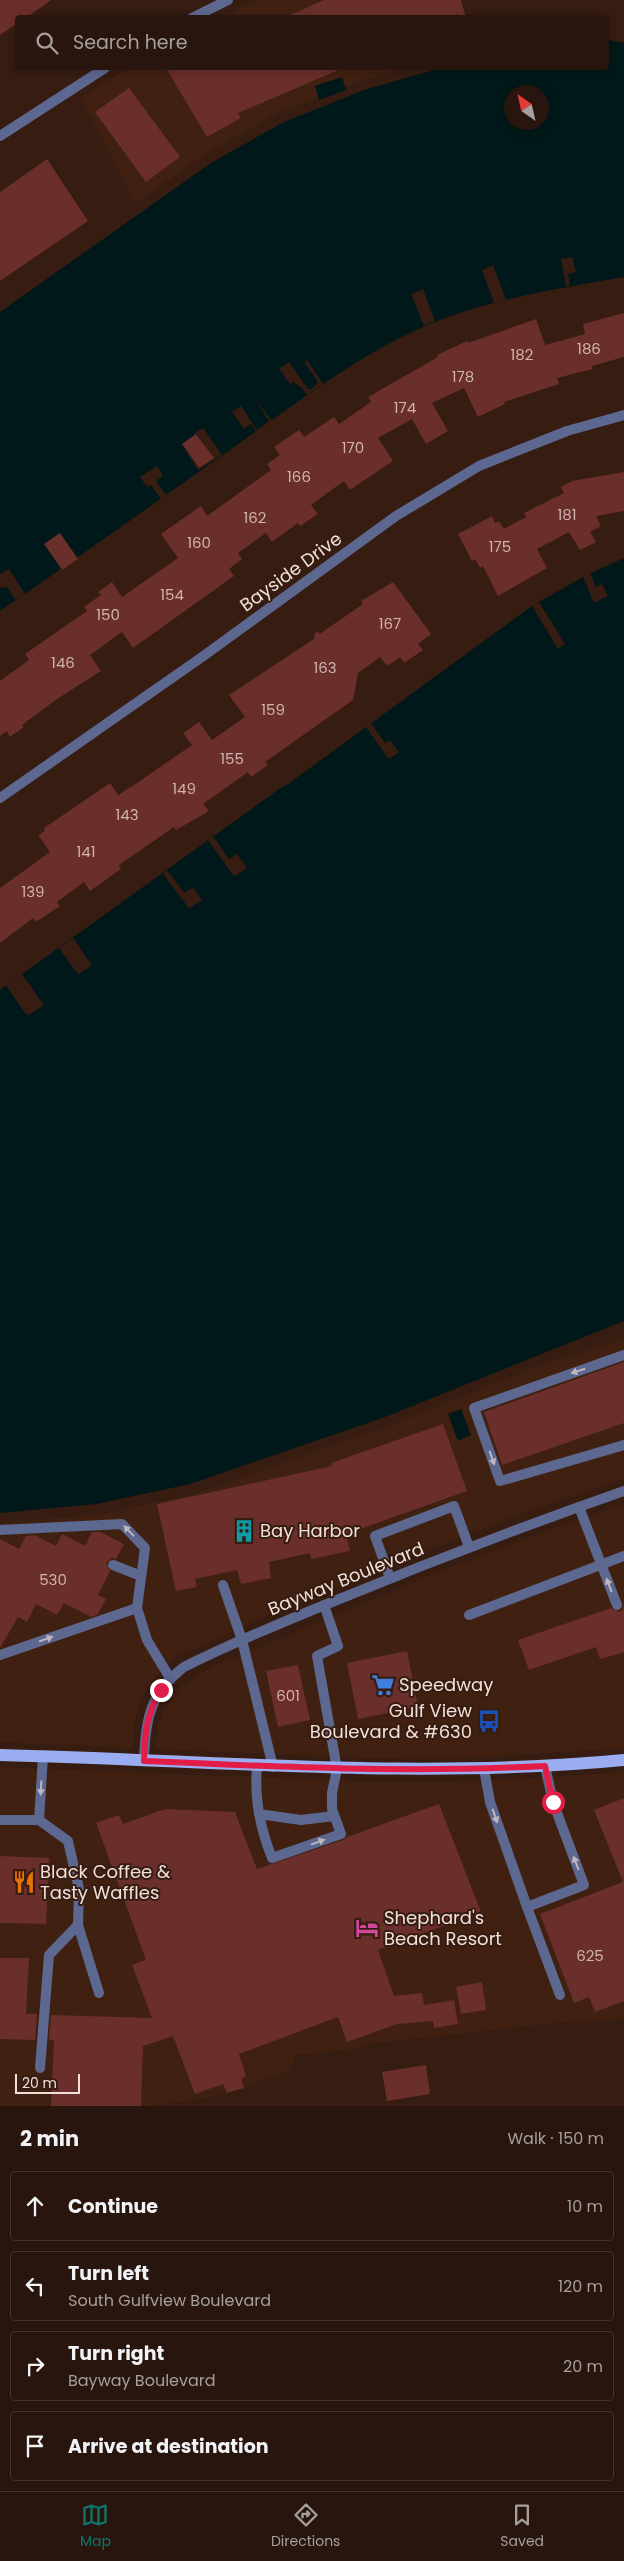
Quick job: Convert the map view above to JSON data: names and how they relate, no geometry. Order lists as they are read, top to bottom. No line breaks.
{"streets":{"street":["Bayside Drive","Bayway Boulevard"]},"places":{"building":["Bay Harbor"],"supermarket":["Speedway"],"bus stop":["Gulf View Boulevard & #630"],"restaurant":["Black Coffee & Tasty Waffles"],"hotel":["Shephard's Beach Resort"]},"house_numbers":["186","182","178","174","170","166","181","162","160","175","154","150","167","146","163","159","155","149","143","141","139","530","601","625"],"scale_bar":"20 m","north":"top left","page":{"search":"Search here","scale":"20 m","heading":["2 min","Walk · 150 m"],"list":[["Continue","10 m"],["Turn left","South Gulfview Boulevard","120 m"],["Turn right","Bayway Boulevard","20 m"],"Arrive at destination"],"nav":["Map","Directions","Saved"]}}
